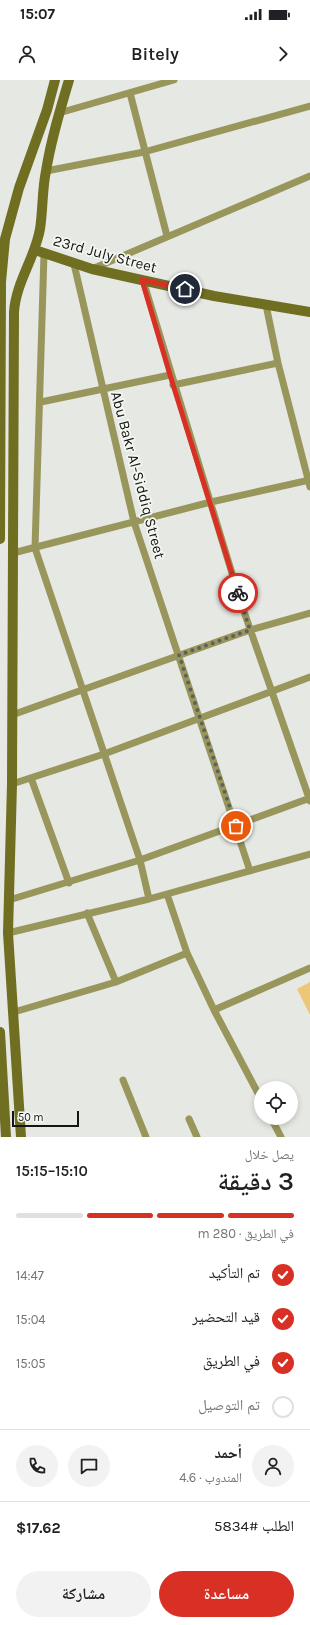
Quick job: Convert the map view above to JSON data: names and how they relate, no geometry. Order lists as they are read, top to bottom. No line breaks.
{"streets":{"street":["23rd July Street","Abu Bakr Al-Siddiq Street"]},"crossings":[["23rd July Street","Abu Bakr Al-Siddiq Street"]],"scale_bar":"50 m","page":{"status":"15:07","header":"Bitely","scale":"50 m","heading":["3 دقيقة","يصل خلال","15:10–15:15"],"panel":["أحمد","المندوب · 4.6","الطلب #5834","$17.62"],"bar":"في الطريق · 280 m","list":[["تم التأكيد","14:47"],["قيد التحضير","15:04"],["في الطريق","15:05"],"تم التوصيل"],"buttons":["مساعدة","مشاركة"]}}
